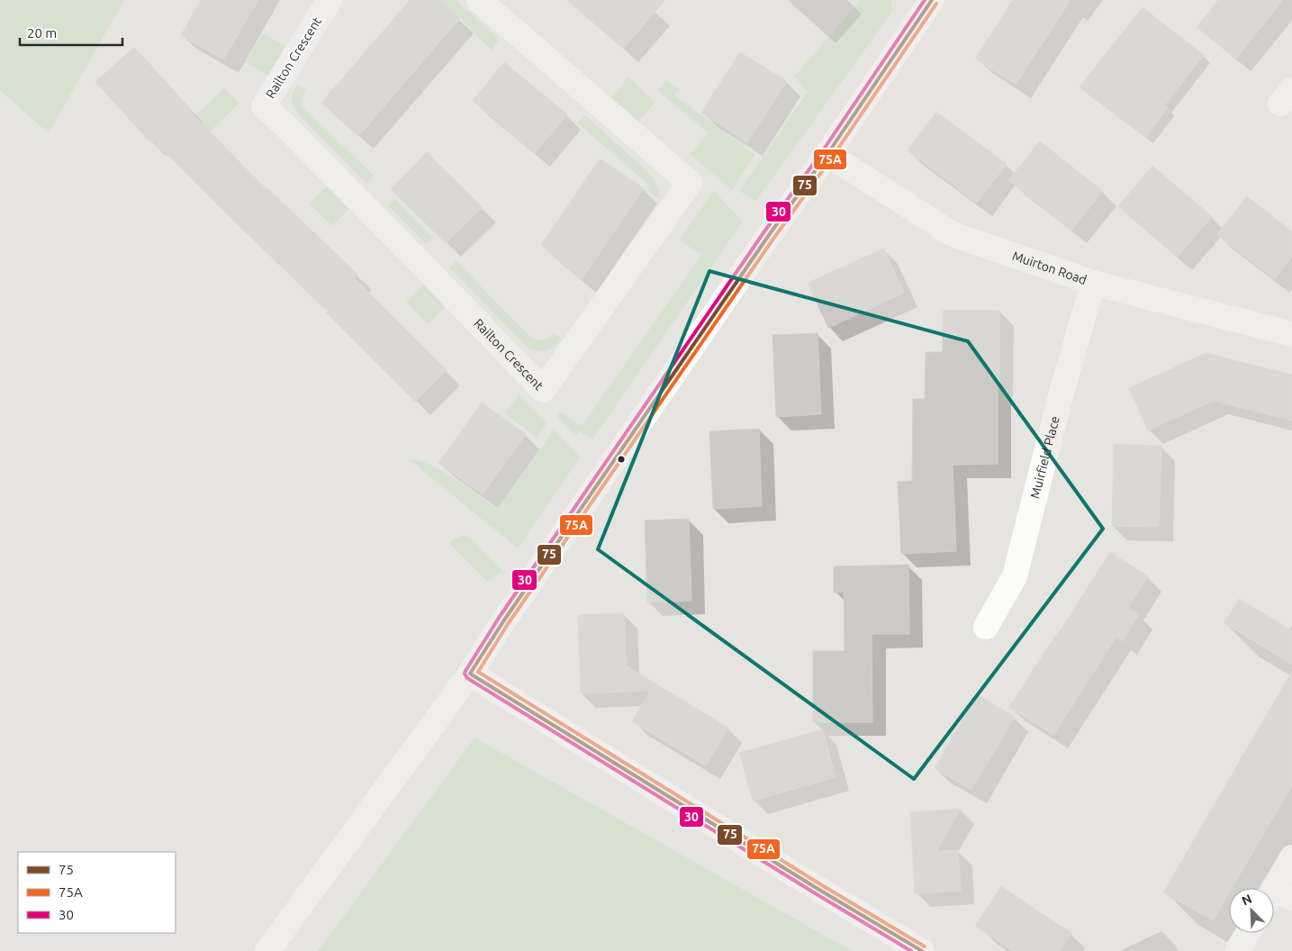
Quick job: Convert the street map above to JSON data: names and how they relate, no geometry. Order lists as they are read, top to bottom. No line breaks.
{"streets":{"street":["Railton Crescent","Muirton Road","Muirfield Place"]},"crossings":[["Muirton Road","Muirfield Place"]],"lines":["transit line 75","transit line 30","transit line 75A"],"legend":["75","75A","30"],"scale_bar":"20 m","north":"top left"}
